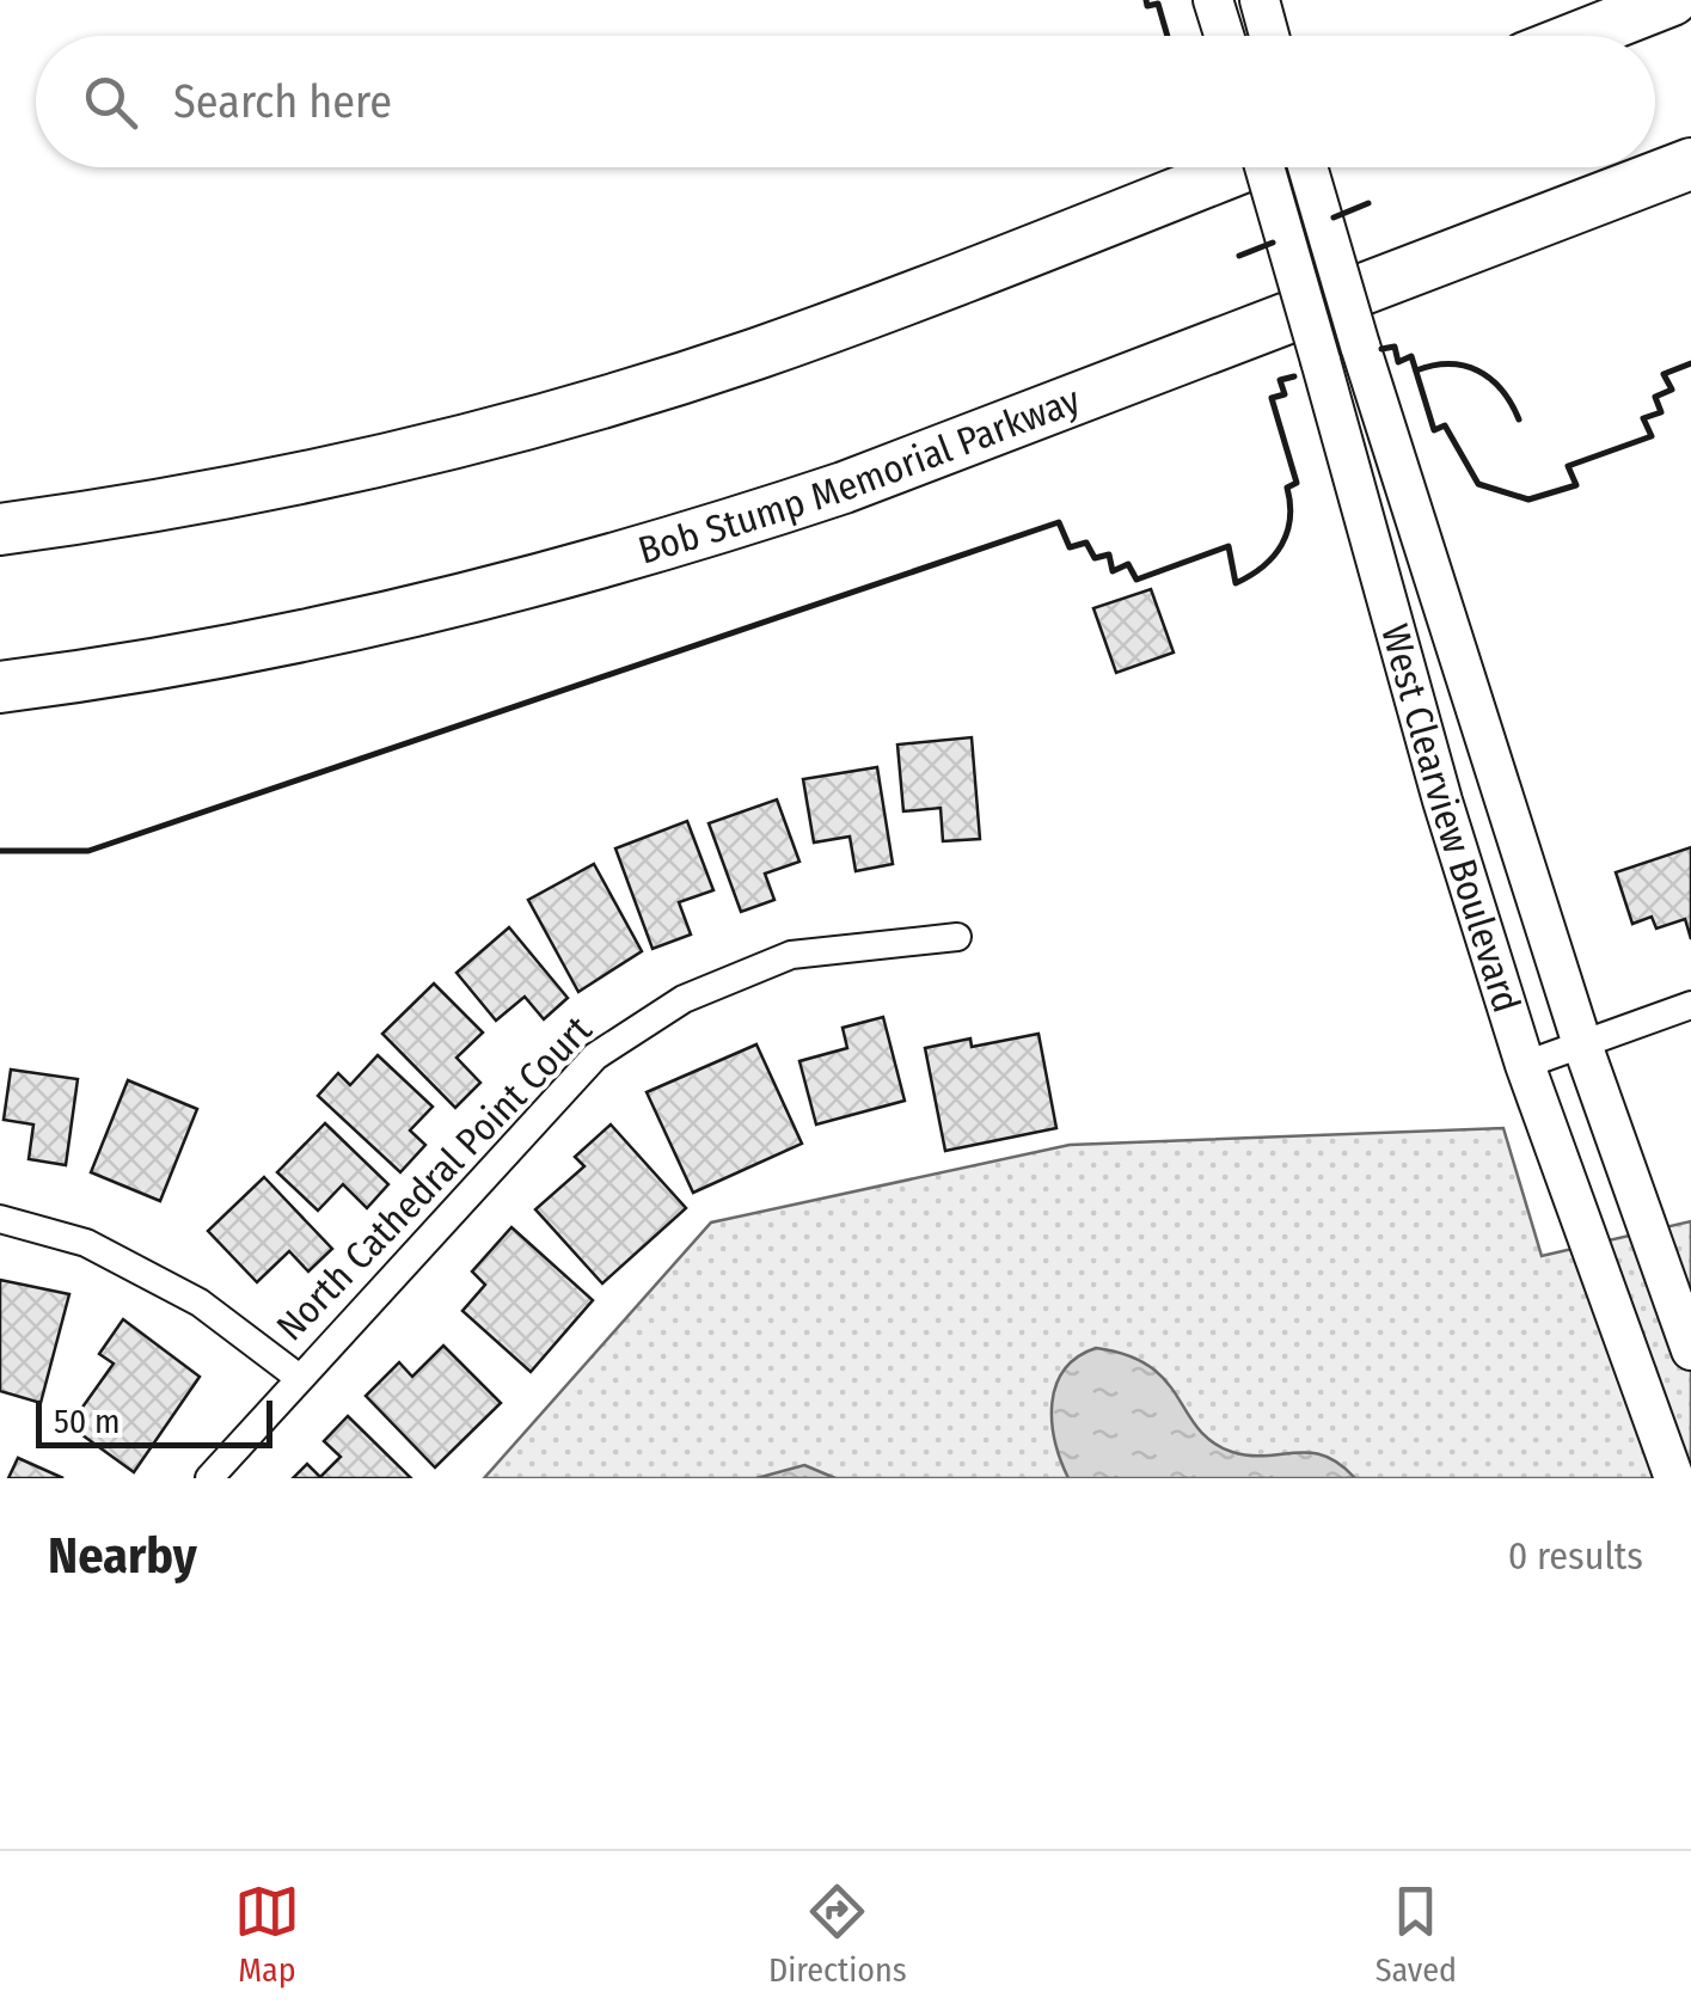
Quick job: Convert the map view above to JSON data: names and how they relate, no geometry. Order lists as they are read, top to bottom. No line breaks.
{"streets":{"highway":["Bob Stump Memorial Parkway"],"street":["West Clearview Boulevard","North Cathedral Point Court"]},"scale_bar":"50 m","page":{"search":"Search here","scale":"50 m","heading":["Nearby","0 results"],"nav":["Map","Directions","Saved"]}}
